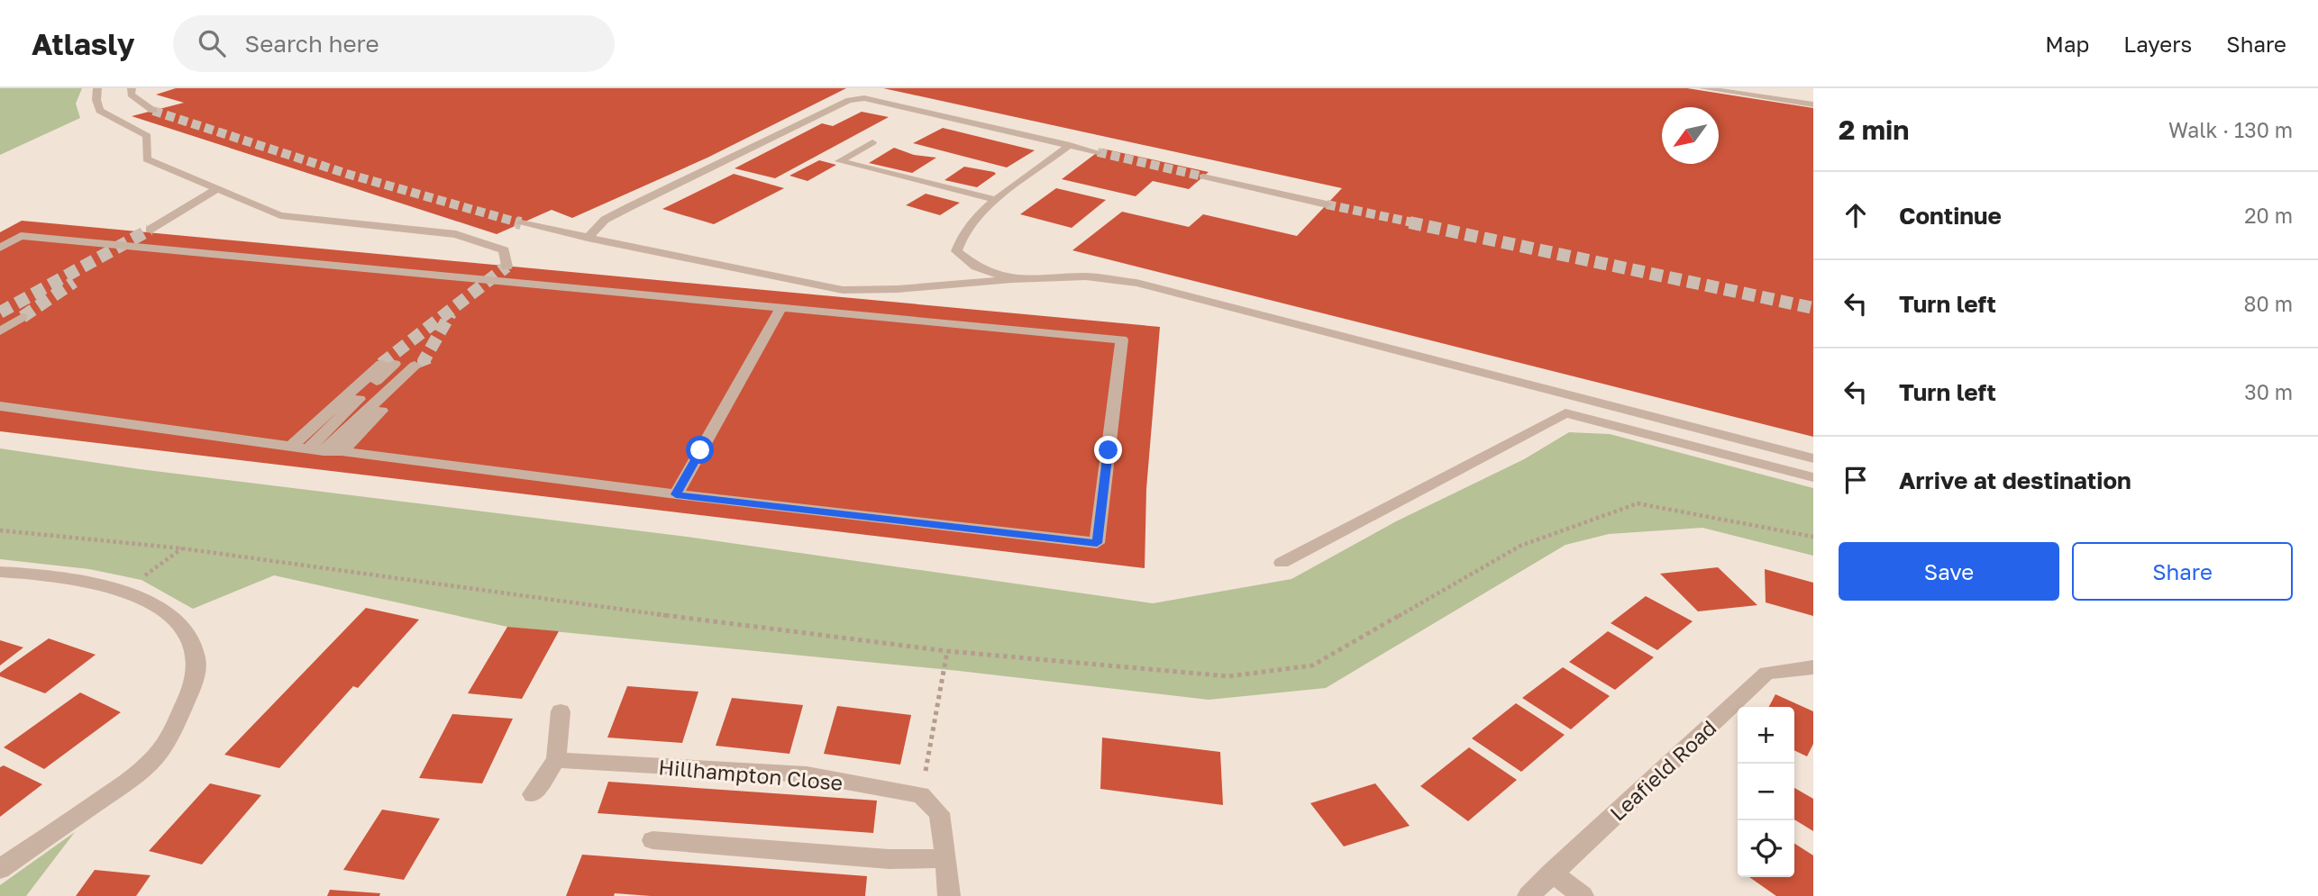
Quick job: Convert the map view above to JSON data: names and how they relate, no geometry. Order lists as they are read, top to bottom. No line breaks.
{"streets":{"street":["Leafield Road","Hillhampton Close"]},"north":"bottom left","page":{"header":"Atlasly","search":"Search here","nav":["Map","Layers","Share"],"heading":["2 min","Walk · 130 m"],"list":[["Continue","20 m"],["Turn left","80 m"],["Turn left","30 m"],"Arrive at destination"],"buttons":["Save","Share"],"map_buttons":["+","−"]}}
